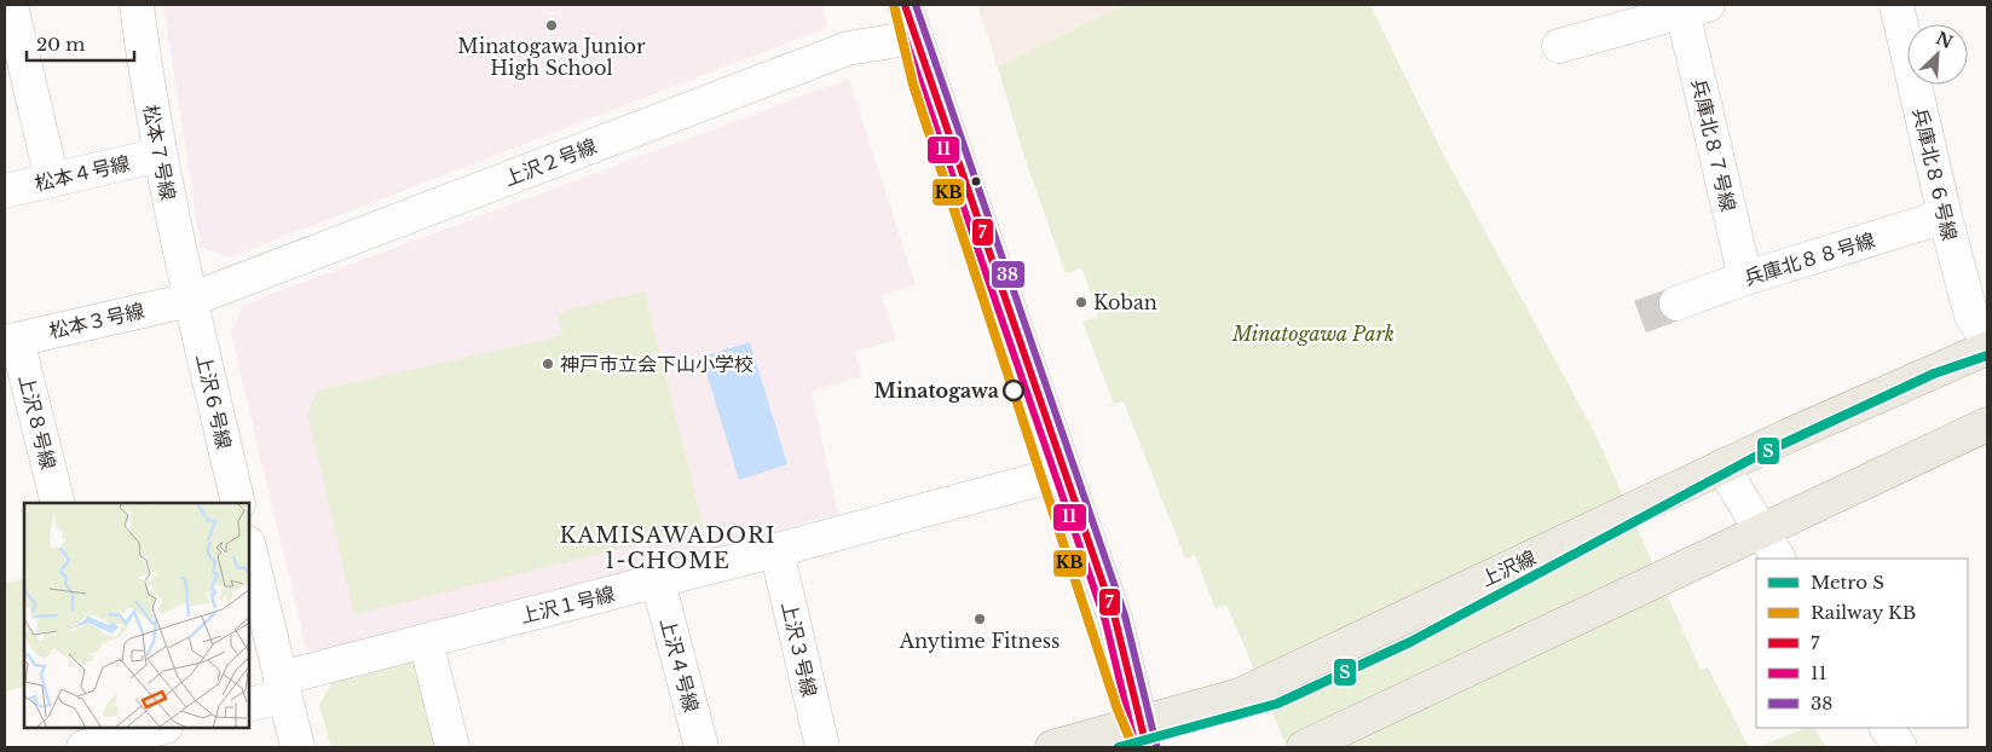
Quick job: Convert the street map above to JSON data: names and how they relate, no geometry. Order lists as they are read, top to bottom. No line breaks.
{"streets":{"main road":["上沢線"],"street":["兵庫北８７号線","松本７号線","上沢２号線","松本４号線","兵庫北８６号線","兵庫北８８号線","松本３号線","上沢６号線","上沢８号線","上沢１号線","上沢３号線","上沢４号線"]},"crossings":[["兵庫北８７号線","兵庫北８８号線"],["松本７号線","上沢２号線"],["松本７号線","松本４号線"],["松本７号線","松本３号線"],["松本７号線","上沢６号線"],["上沢２号線","松本３号線"],["上沢２号線","上沢６号線"],["兵庫北８６号線","兵庫北８８号線"],["松本３号線","上沢６号線"],["松本３号線","上沢８号線"],["上沢１号線","上沢３号線"],["上沢１号線","上沢４号線"]],"districts":["KAMISAWADORI 1-CHOME"],"parks":["Minatogawa Park"],"places":["Minatogawa Junior High School","Koban","神戸市立会下山小学校","Minatogawa","Anytime Fitness"],"lines":["rail line KB","transit line 7","transit line 38","transit line 11","metro line S"],"legend":["Metro S","Railway KB","7","11","38"],"scale_bar":"20 m","north":"top right"}
